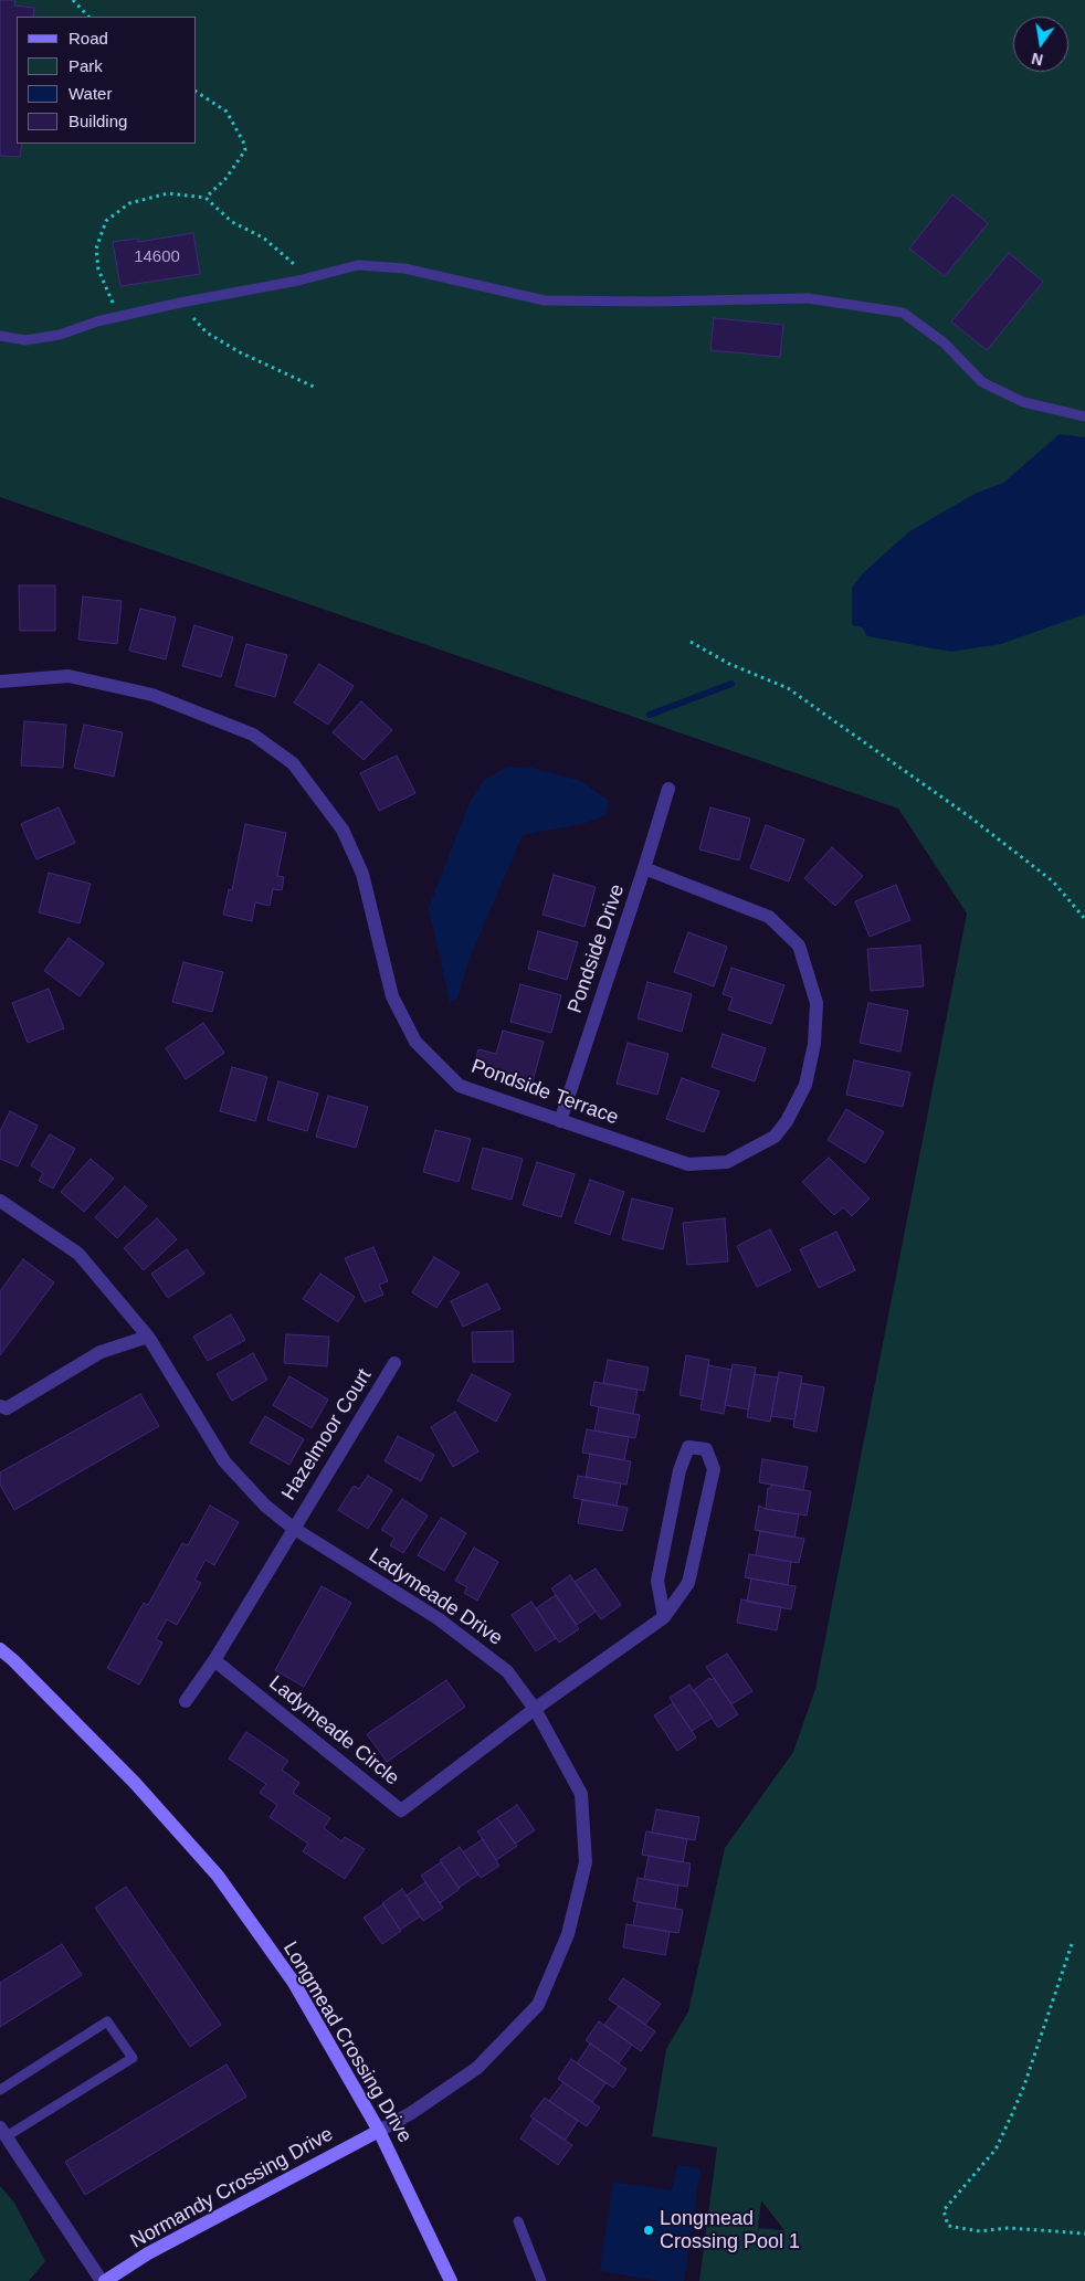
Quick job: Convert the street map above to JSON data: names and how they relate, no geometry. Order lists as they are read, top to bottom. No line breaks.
{"streets":{"street":["Pondside Drive","Pondside Terrace","Hazelmoor Court","Ladymeade Drive","Ladymeade Circle","Longmead Crossing Drive","Normandy Crossing Drive"]},"crossings":[["Pondside Drive","Pondside Terrace"],["Hazelmoor Court","Ladymeade Drive"],["Ladymeade Drive","Ladymeade Circle"],["Ladymeade Drive","Longmead Crossing Drive"],["Ladymeade Drive","Normandy Crossing Drive"],["Longmead Crossing Drive","Normandy Crossing Drive"]],"places":["Longmead Crossing Pool 1"],"house_numbers":["14600"],"legend":["Road","Park","Water","Building"],"north":"bottom"}
